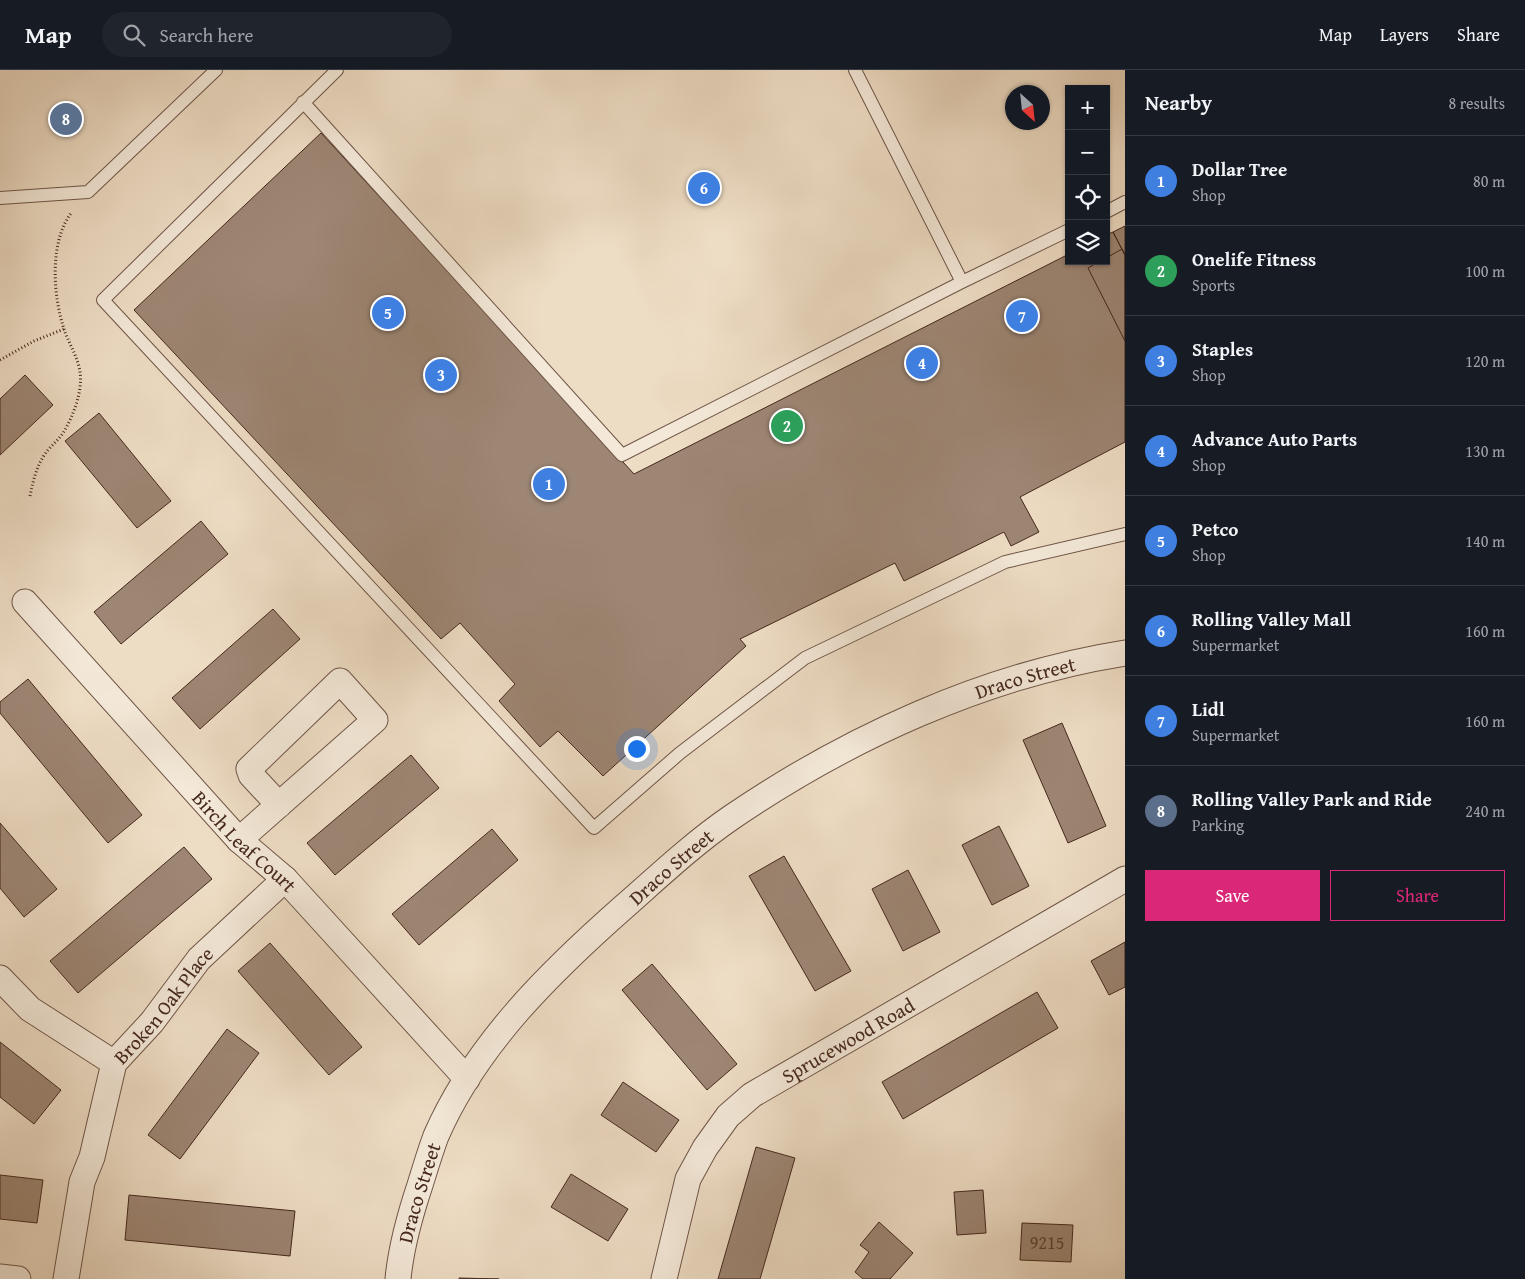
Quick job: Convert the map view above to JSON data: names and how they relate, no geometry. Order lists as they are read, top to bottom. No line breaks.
{"streets":{"street":["Draco Street","Birch Leaf Court","Broken Oak Place","Sprucewood Road"]},"crossings":[["Draco Street","Birch Leaf Court"],["Birch Leaf Court","Broken Oak Place"]],"house_numbers":["9215"],"north":"bottom right","page":{"header":"Map","search":"Search here","nav":["Map","Layers","Share"],"heading":["Nearby","8 results"],"map_buttons":["+","−"],"pins":["8","6","5","7","4","3","2","1"],"list":[{"mark":"1","name":"Dollar Tree","note":"Shop","value":"80 m"},{"mark":"2","name":"Onelife Fitness","note":"Sports","value":"100 m"},{"mark":"3","name":"Staples","note":"Shop","value":"120 m"},{"mark":"4","name":"Advance Auto Parts","note":"Shop","value":"130 m"},{"mark":"5","name":"Petco","note":"Shop","value":"140 m"},{"mark":"6","name":"Rolling Valley Mall","note":"Supermarket","value":"160 m"},{"mark":"7","name":"Lidl","note":"Supermarket","value":"160 m"},{"mark":"8","name":"Rolling Valley Park and Ride","note":"Parking","value":"240 m"}],"buttons":["Save","Share"]}}
